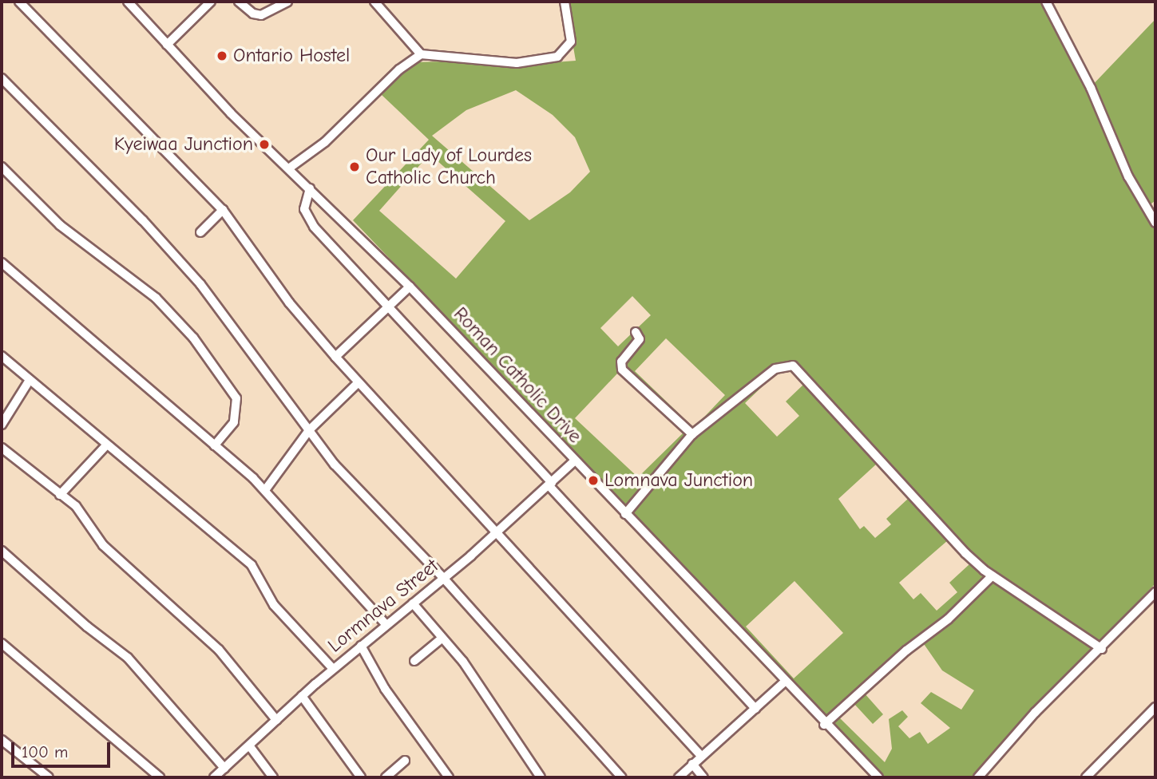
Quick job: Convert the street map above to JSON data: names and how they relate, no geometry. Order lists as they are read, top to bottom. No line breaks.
{"streets":{"street":["Roman Catholic Drive","Lormnava Street"]},"crossings":[["Roman Catholic Drive","Lormnava Street"]],"places":["Ontario Hostel","Kyeiwaa Junction","Our Lady of Lourdes Catholic Church","Lomnava Junction"],"scale_bar":"100 m"}
